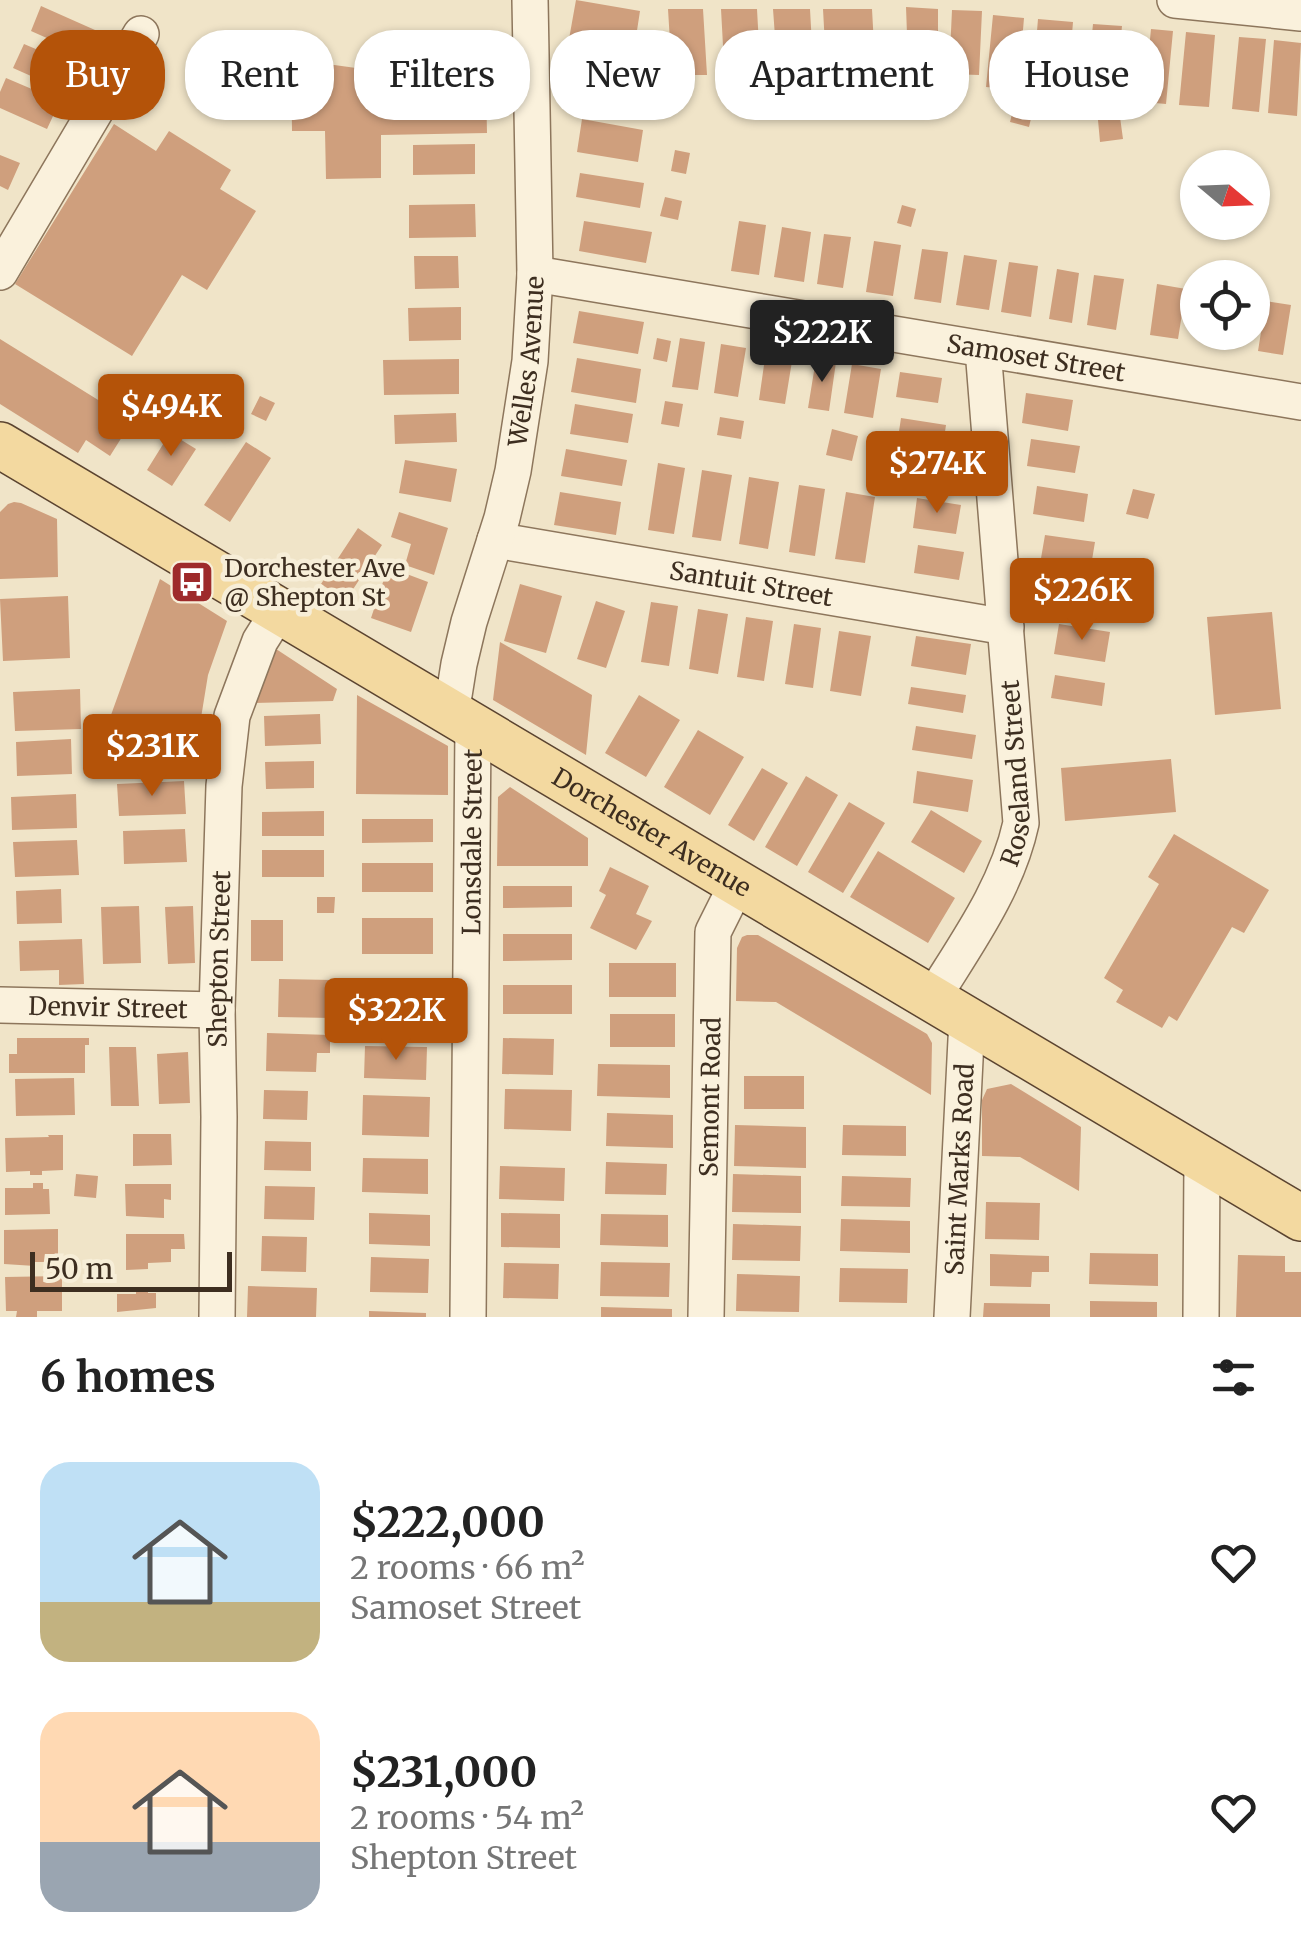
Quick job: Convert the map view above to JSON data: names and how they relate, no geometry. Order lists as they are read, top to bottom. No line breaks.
{"streets":{"main road":["Dorchester Avenue"],"street":["Samoset Street","Welles Avenue","Santuit Street","Roseland Street","Lonsdale Street","Shepton Street","Denvir Street","Semont Road","Saint Marks Road"]},"crossings":[["Samoset Street","Welles Avenue"],["Samoset Street","Roseland Street"],["Welles Avenue","Santuit Street"],["Welles Avenue","Dorchester Avenue"],["Welles Avenue","Lonsdale Street"],["Santuit Street","Roseland Street"],["Roseland Street","Dorchester Avenue"],["Roseland Street","Saint Marks Road"],["Dorchester Avenue","Lonsdale Street"],["Dorchester Avenue","Shepton Street"],["Dorchester Avenue","Semont Road"],["Dorchester Avenue","Saint Marks Road"],["Shepton Street","Denvir Street"]],"places":{"bus stop":["Dorchester Ave @ Shepton St"]},"scale_bar":"50 m","north":"right","page":{"chip":["Buy","Rent","Filters","New","Apartment","House"],"price":["$222K","$494K","$274K","$226K","$231K","$322K"],"scale":"50 m","heading":"6 homes","list":[{"name":"$222,000","note":"2 rooms · 66 m² · Samoset Street"},{"name":"$231,000","note":"2 rooms · 54 m² · Shepton Street"}]}}
